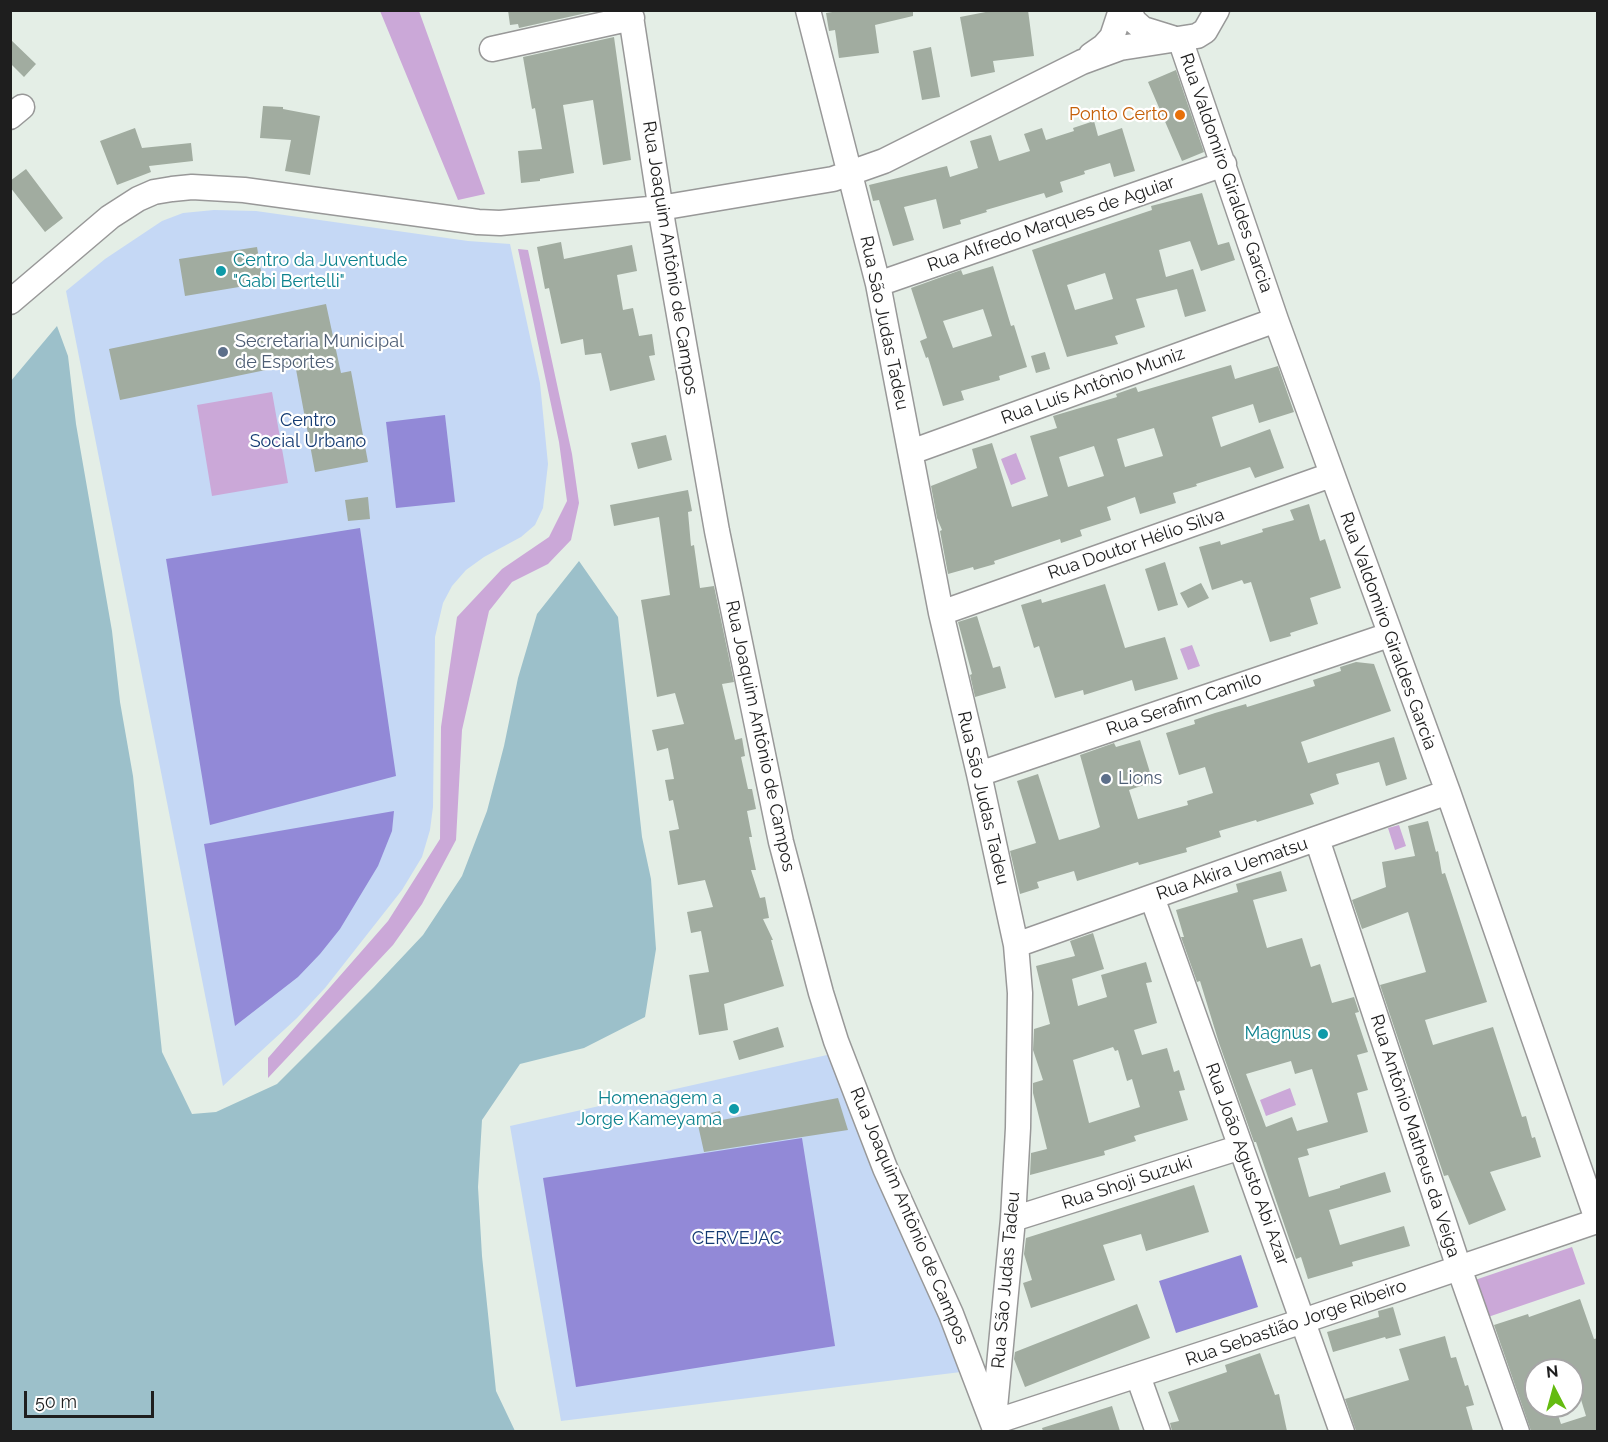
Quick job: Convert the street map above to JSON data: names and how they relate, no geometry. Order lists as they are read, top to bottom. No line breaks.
{"streets":{"street":["Rua Valdomiro Giraldes Garcia","Rua Alfredo Marques de Aguiar","Rua Joaquim Antônio de Campos","Rua São Judas Tadeu","Rua Luís Antônio Muniz","Rua Doutor Hélio Silva","Rua Serafim Camilo","Rua Akira Uematsu","Rua Antônio Matheus da Veiga","Rua João Agusto Abi Azar","Rua Shoji Suzuki","Rua Sebastião Jorge Ribeiro"]},"crossings":[["Rua Valdomiro Giraldes Garcia","Rua Alfredo Marques de Aguiar"],["Rua Valdomiro Giraldes Garcia","Rua Luís Antônio Muniz"],["Rua Valdomiro Giraldes Garcia","Rua Doutor Hélio Silva"],["Rua Valdomiro Giraldes Garcia","Rua Serafim Camilo"],["Rua Valdomiro Giraldes Garcia","Rua Akira Uematsu"],["Rua Valdomiro Giraldes Garcia","Rua Sebastião Jorge Ribeiro"],["Rua Alfredo Marques de Aguiar","Rua São Judas Tadeu"],["Rua Joaquim Antônio de Campos","Rua São Judas Tadeu"],["Rua Joaquim Antônio de Campos","Rua Sebastião Jorge Ribeiro"],["Rua São Judas Tadeu","Rua Luís Antônio Muniz"],["Rua São Judas Tadeu","Rua Doutor Hélio Silva"],["Rua São Judas Tadeu","Rua Serafim Camilo"],["Rua São Judas Tadeu","Rua Akira Uematsu"],["Rua São Judas Tadeu","Rua Shoji Suzuki"],["Rua São Judas Tadeu","Rua Sebastião Jorge Ribeiro"],["Rua Akira Uematsu","Rua Antônio Matheus da Veiga"],["Rua Akira Uematsu","Rua João Agusto Abi Azar"],["Rua Antônio Matheus da Veiga","Rua Sebastião Jorge Ribeiro"],["Rua João Agusto Abi Azar","Rua Shoji Suzuki"],["Rua João Agusto Abi Azar","Rua Sebastião Jorge Ribeiro"]],"parks":["Centro Social Urbano","CERVEJAC"],"places":["Ponto Certo","Centro da Juventude \"Gabi Bertelli\"","Secretaria Municipal de Esportes","Lions","Magnus","Homenagem a Jorge Kameyama"],"scale_bar":"50 m","north":"top"}
